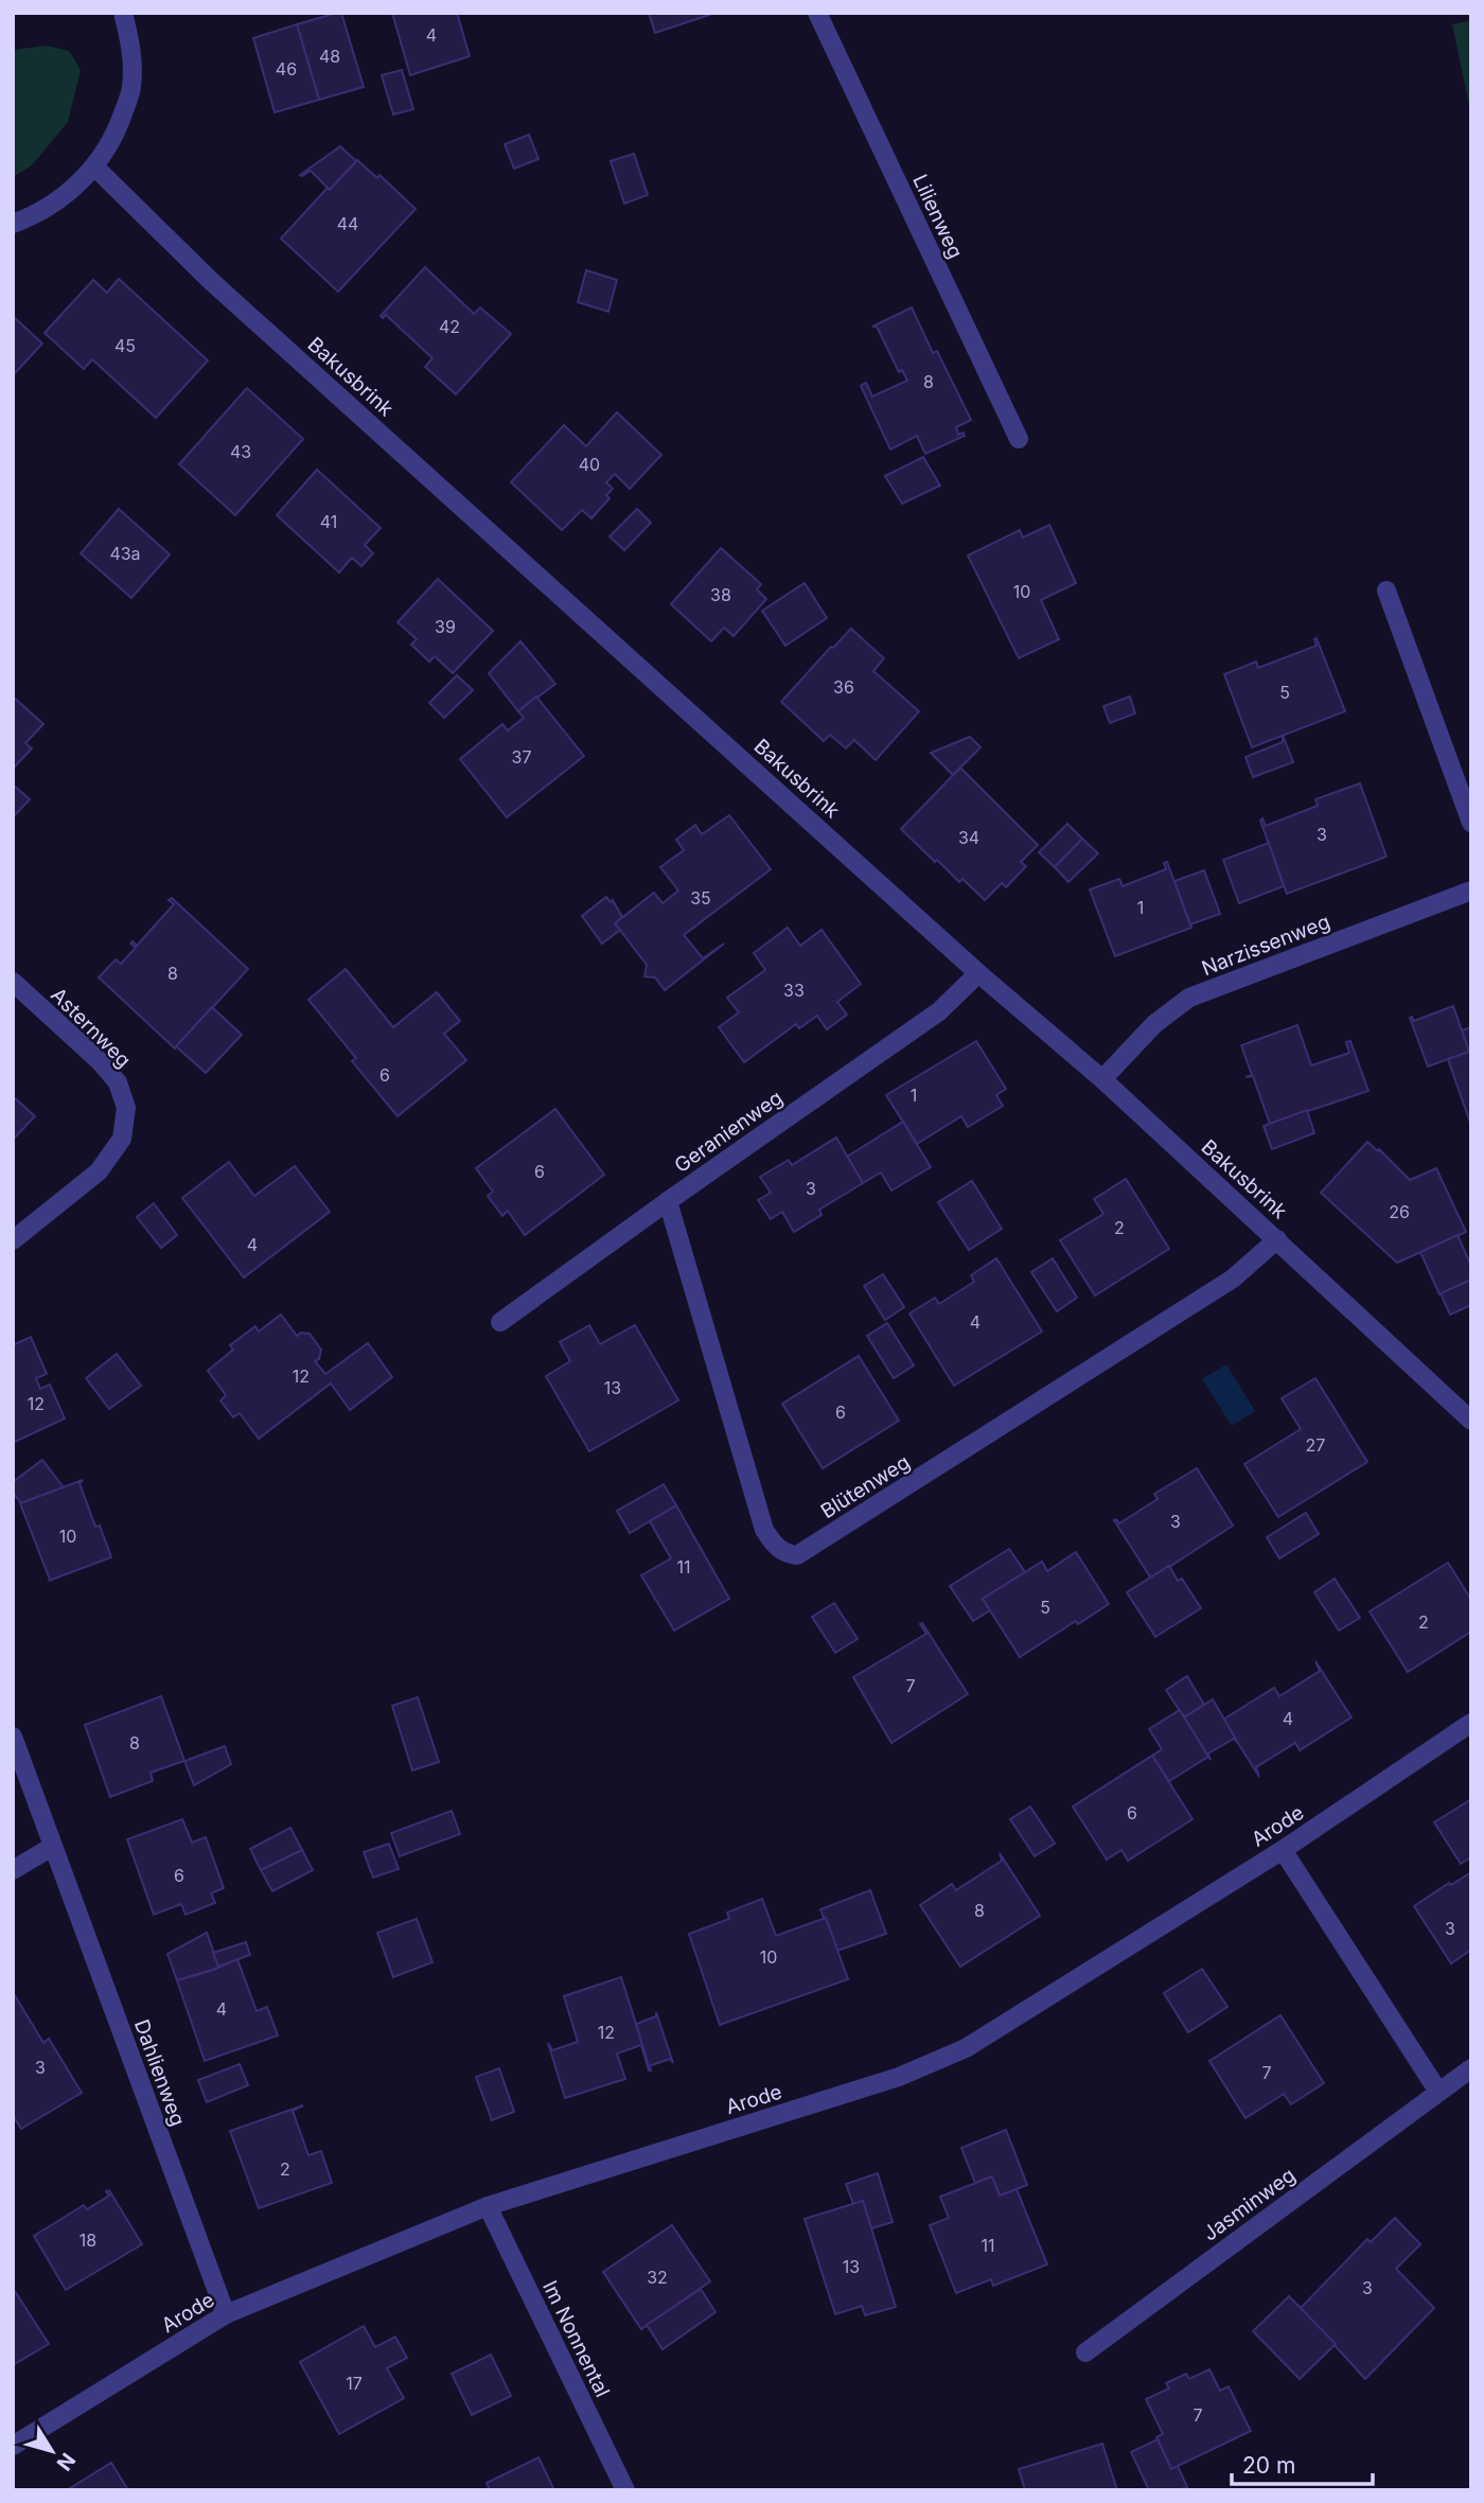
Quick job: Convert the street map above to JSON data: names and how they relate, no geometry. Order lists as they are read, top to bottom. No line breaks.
{"streets":{"street":["Lilienweg","Bakusbrink","Narzissenweg","Asternweg","Geranienweg","Blütenweg","Arode","Dahlienweg","Jasminweg","Im Nonnental"]},"crossings":[["Bakusbrink","Narzissenweg"],["Bakusbrink","Geranienweg"],["Bakusbrink","Blütenweg"],["Geranienweg","Blütenweg"],["Arode","Dahlienweg"],["Arode","Im Nonnental"]],"house_numbers":["4","48","46","44","42","45","8","43","40","41","43a","10","38","39","36","5","37","3","34","35","1","8","33","6","1","6","3","26","2","4","4","12","13","12","6","27","3","10","11","5","2","7","4","8","6","6","8","3","10","4","12","3","7","2","18","11","13","32","3","17","7"],"scale_bar":"20 m","north":"bottom right"}
